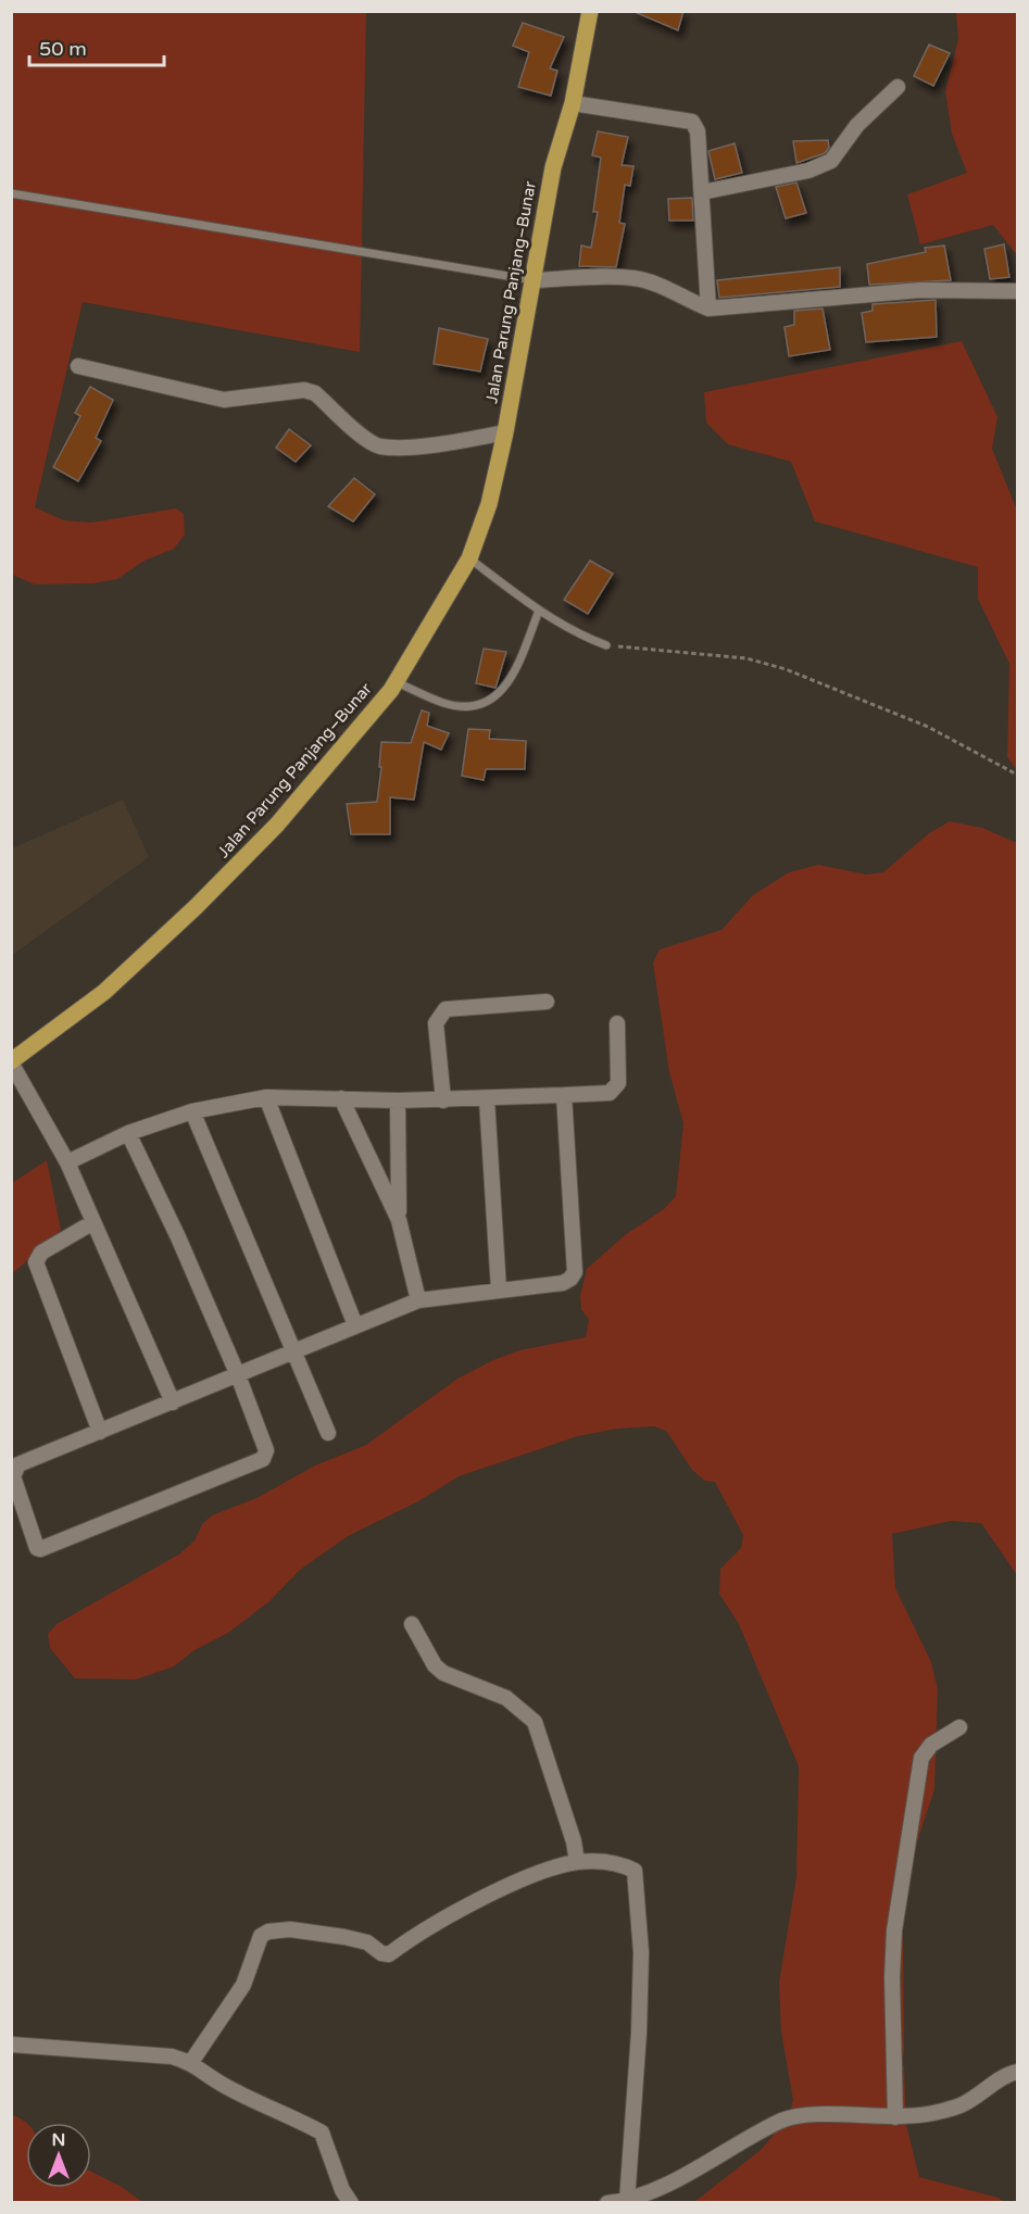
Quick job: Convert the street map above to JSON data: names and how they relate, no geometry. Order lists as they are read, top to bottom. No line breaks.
{"streets":{"main road":["Jalan Parung Panjang–Bunar"]},"scale_bar":"50 m","north":"top"}
